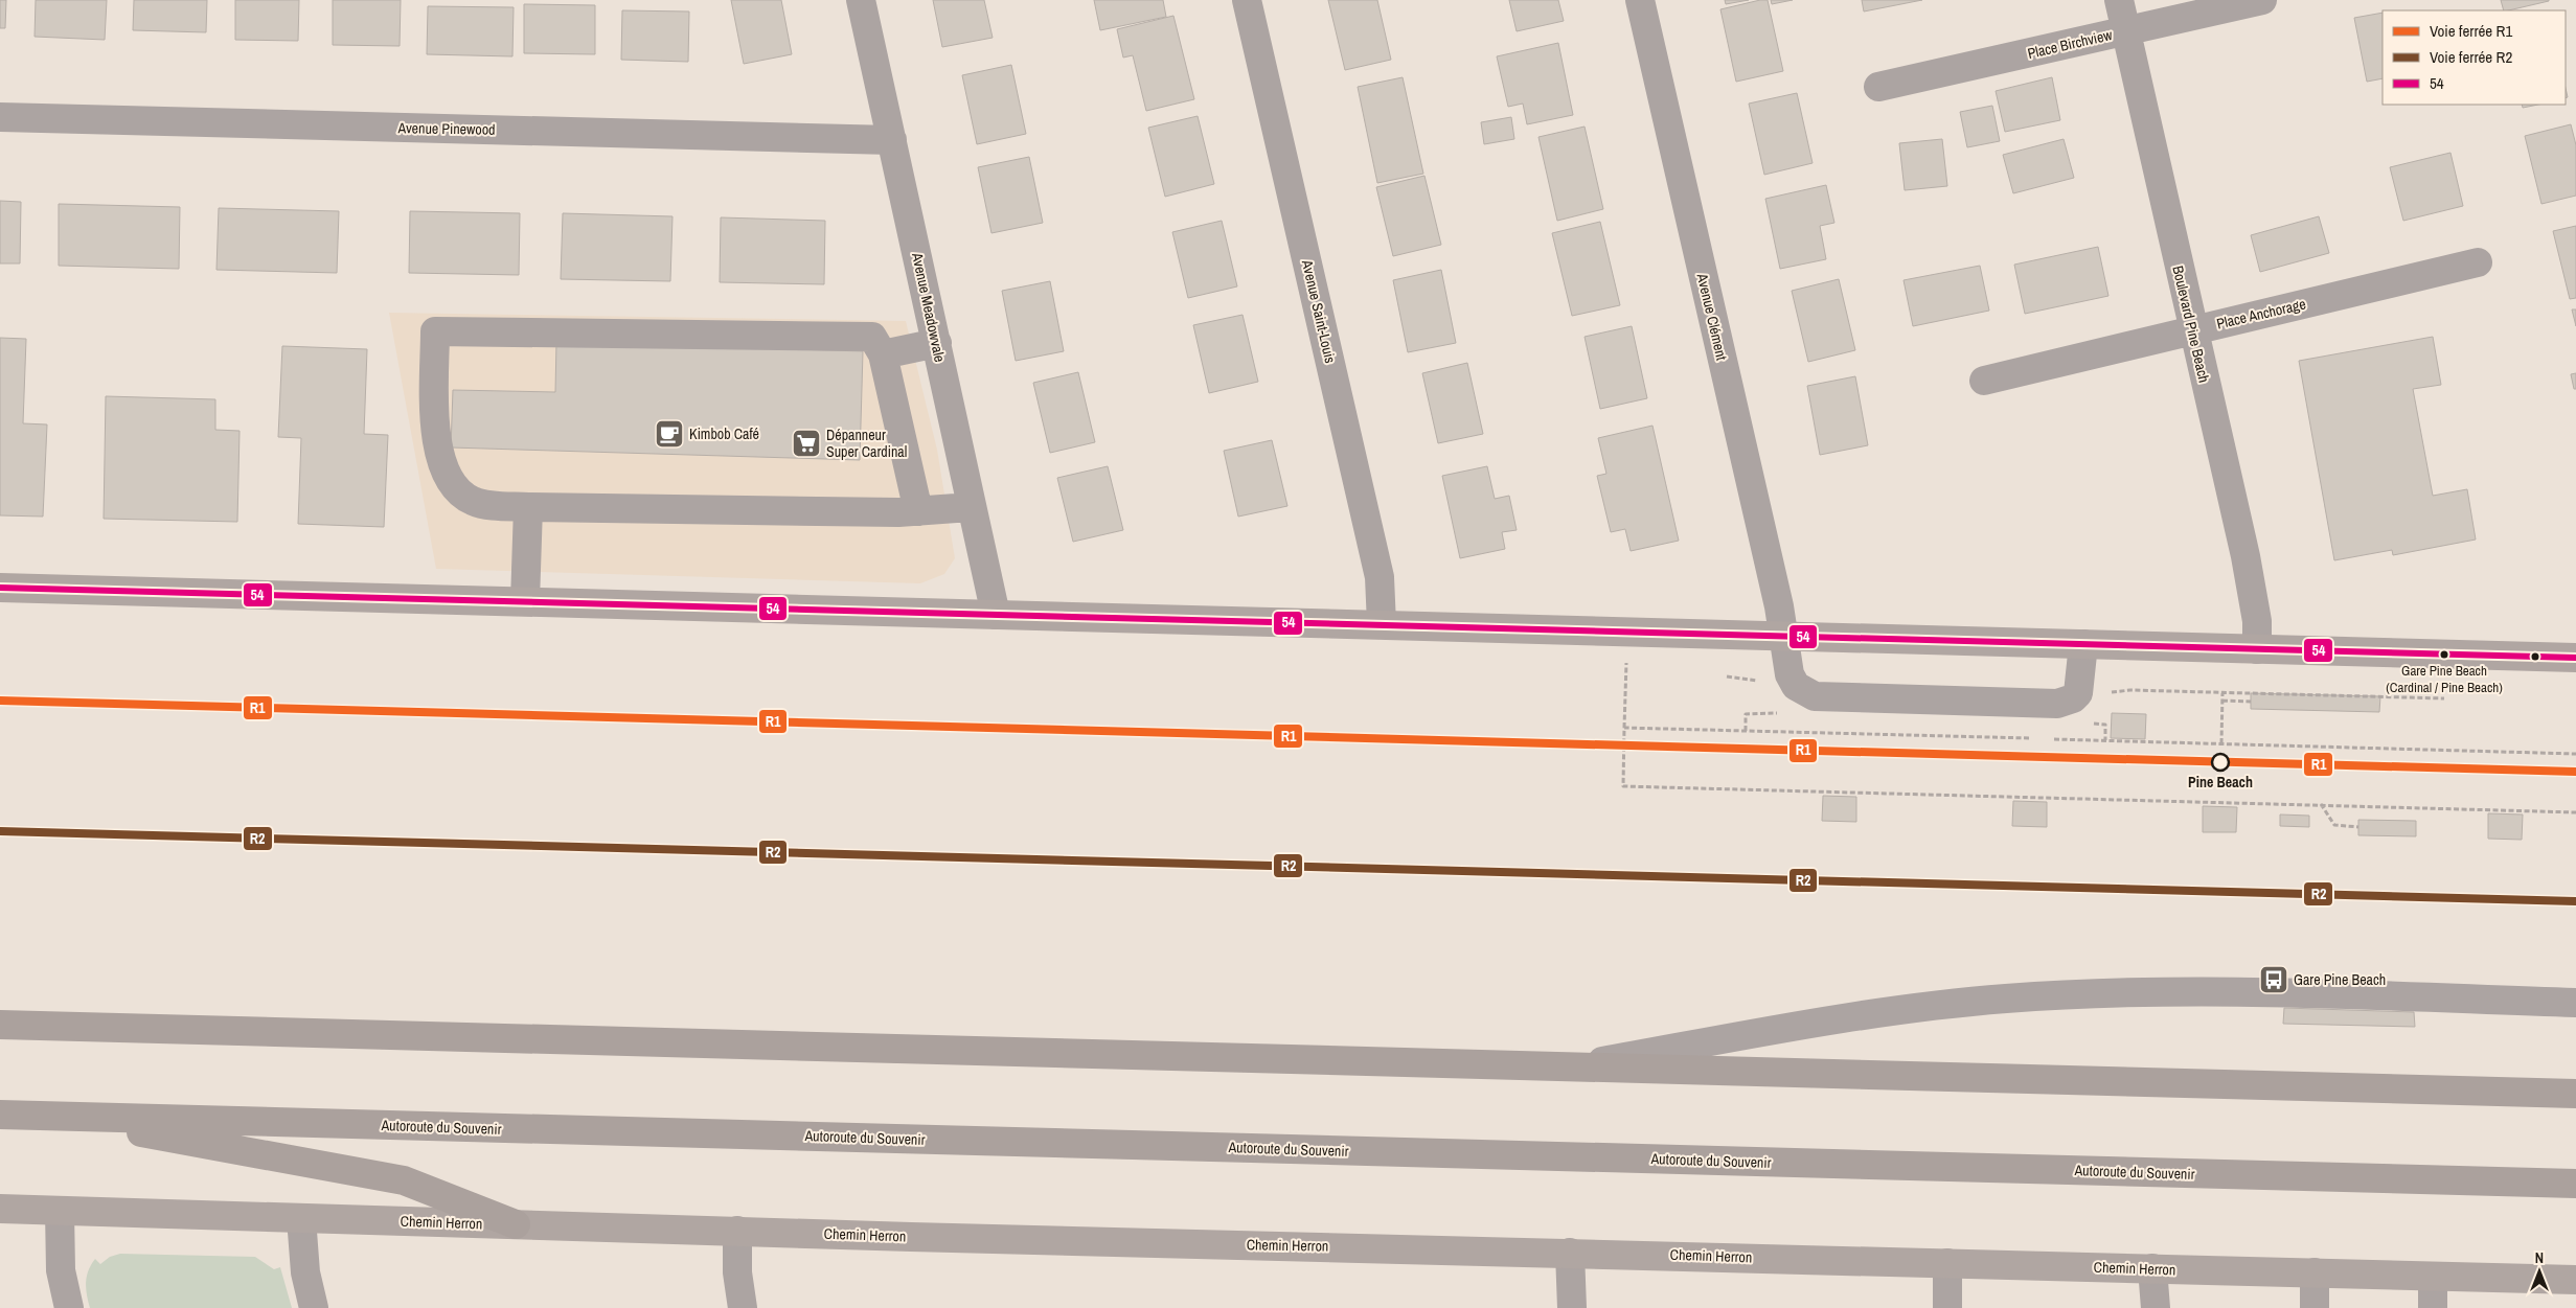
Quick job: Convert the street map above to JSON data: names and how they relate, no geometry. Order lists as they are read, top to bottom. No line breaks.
{"streets":{"highway":["Autoroute du Souvenir"],"main road":["Chemin Herron"],"street":["Place Birchview","Avenue Pinewood","Avenue Meadowvale","Avenue Saint-Louis","Place Anchorage","Avenue Clément","Boulevard Pine Beach"]},"crossings":[["Place Birchview","Boulevard Pine Beach"],["Avenue Pinewood","Avenue Meadowvale"],["Place Anchorage","Boulevard Pine Beach"]],"places":{"cafe":["Kimbob Café"],"supermarket":["Dépanneur Super Cardinal"],"other":["Gare Pine Beach (Cardinal / Pine Beach)","Pine Beach"],"bus stop":["Gare Pine Beach"]},"lines":["transit line 54","rail line R1","rail line R2"],"legend":["Voie ferrée R1","Voie ferrée R2","54"],"north":"top"}
